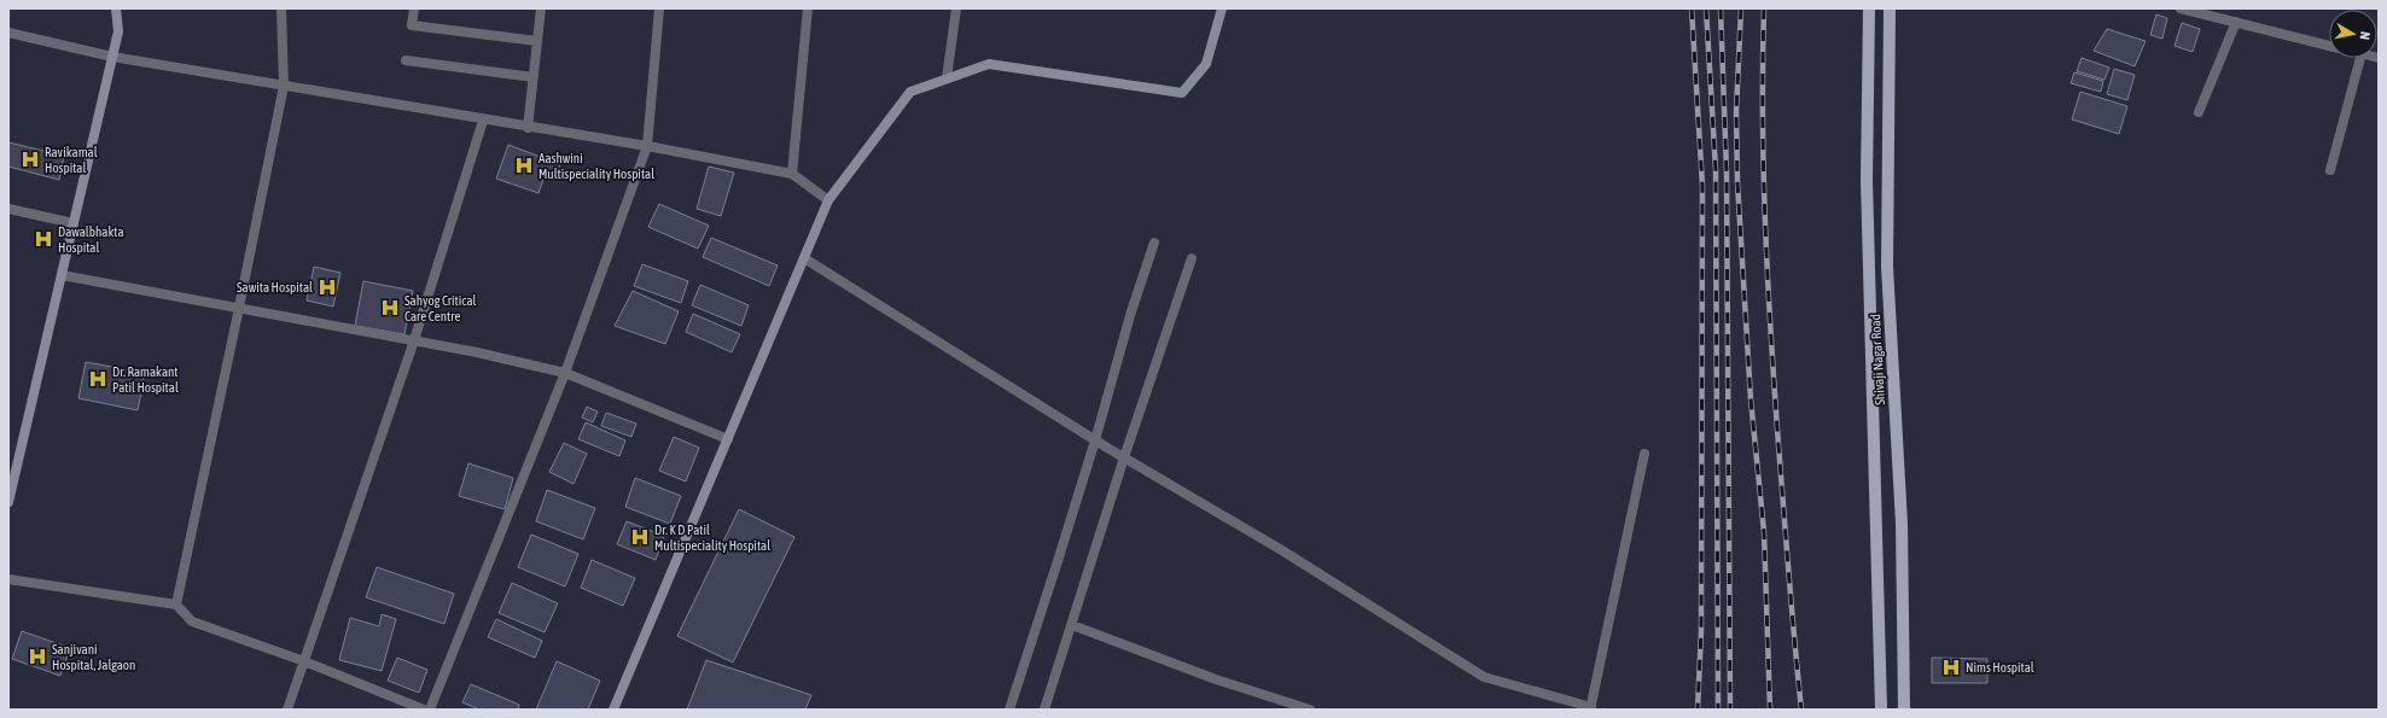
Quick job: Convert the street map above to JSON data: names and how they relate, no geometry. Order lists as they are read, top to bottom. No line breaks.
{"streets":{"main road":["Shivaji Nagar Road"]},"places":{"hospital":["Ravikamal Hospital","Aashwini Multispeciality Hospital","Dawalbhakta Hospital","Sawita Hospital","Sahyog Critical Care Centre","Dr. Ramakant Patil Hospital","Dr. K D Patil Multispeciality Hospital","Sanjivani Hospital, Jalgaon","Nims Hospital"]},"north":"right"}
